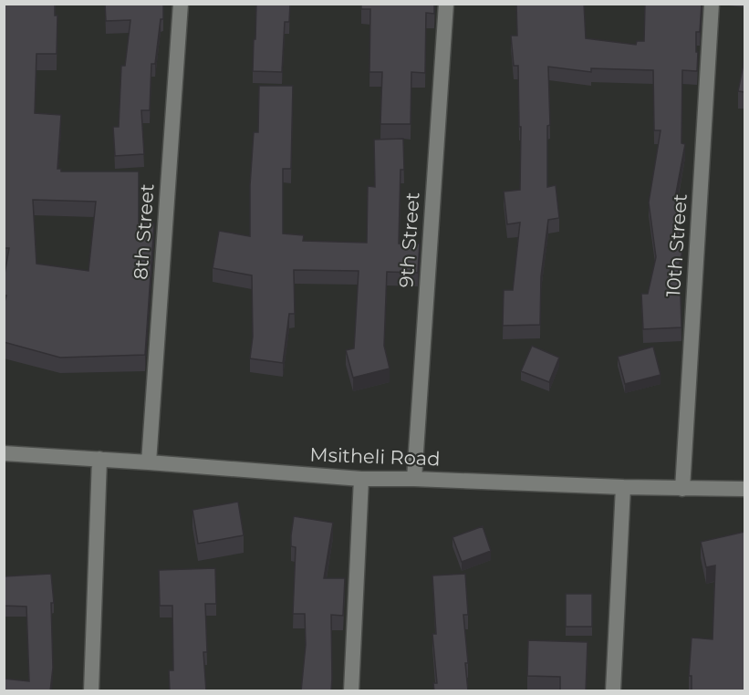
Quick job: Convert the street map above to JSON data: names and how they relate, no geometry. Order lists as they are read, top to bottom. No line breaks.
{"streets":{"street":["8th Street","9th Street","10th Street","Msitheli Road"]},"crossings":[["8th Street","Msitheli Road"],["9th Street","Msitheli Road"],["10th Street","Msitheli Road"]]}
